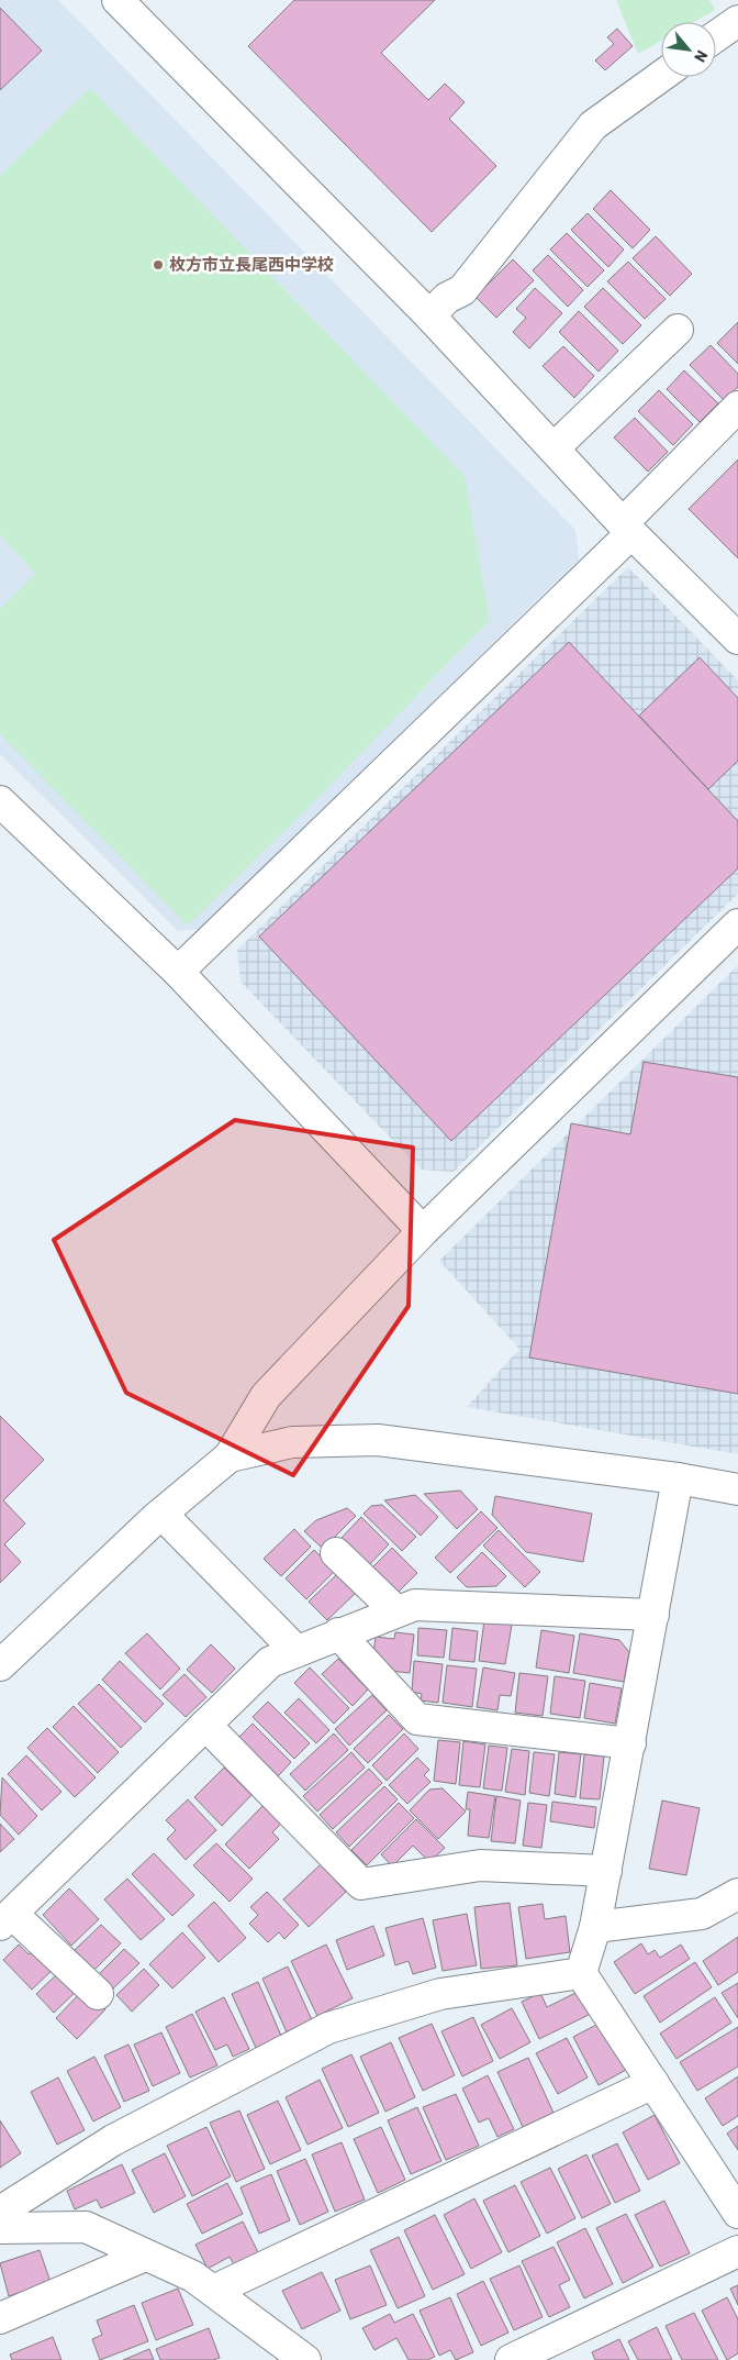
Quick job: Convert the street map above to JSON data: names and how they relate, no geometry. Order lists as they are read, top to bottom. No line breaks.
{"places":["枚方市立長尾西中学校"],"north":"bottom right"}
